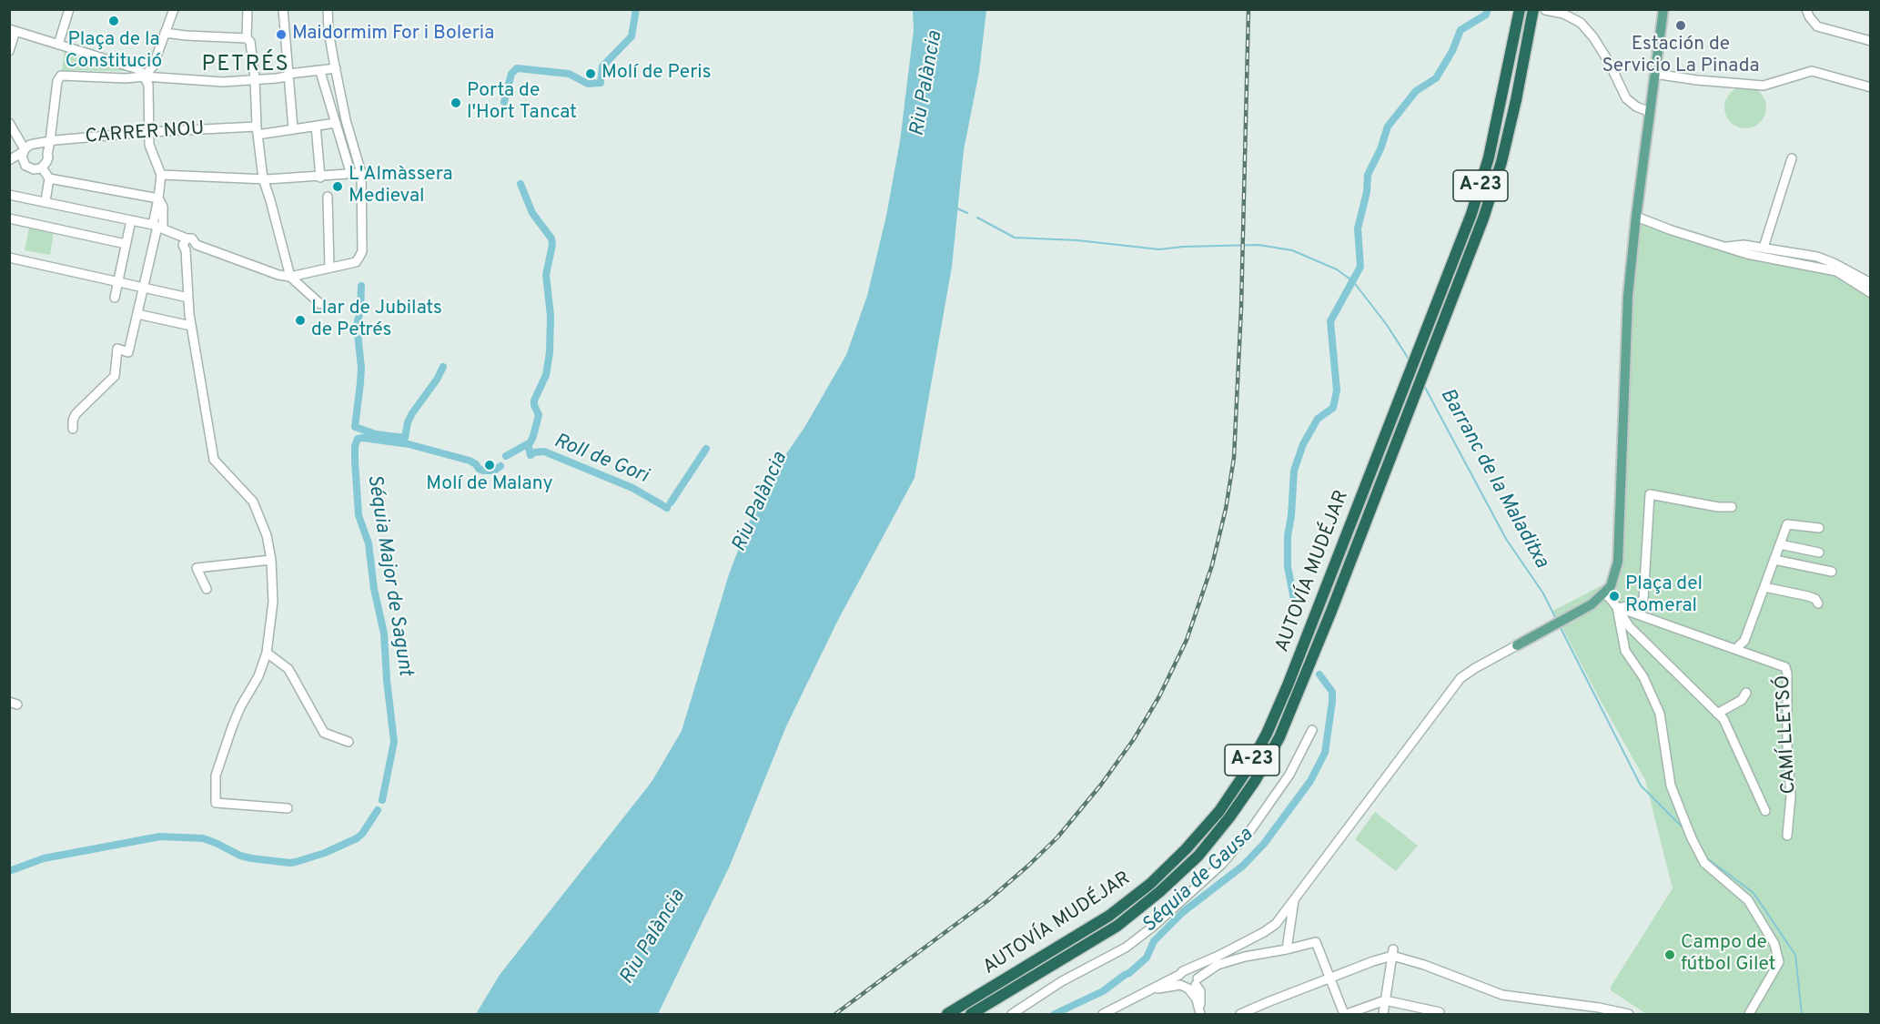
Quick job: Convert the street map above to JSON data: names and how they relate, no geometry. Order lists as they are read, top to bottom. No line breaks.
{"streets":{"highway":["A-23","AUTOVÍA MUDÉJAR"],"street":["CARRER NOU","CAMÍ LLETSÓ"]},"districts":["PETRÉS"],"water":["Riu Palància","Roll de Gori","Barranc de la Maladitxa","Séquia Major de Sagunt","Séquia de Gausa"],"places":["Plaça de la Constitució","Estación de Servicio La Pinada","Maidormim For i Boleria","Molí de Peris","Porta de l'Hort Tancat","L'Almàssera Medieval","Llar de Jubilats de Petrés","Molí de Malany","Plaça del Romeral","Campo de fútbol Gilet"]}
